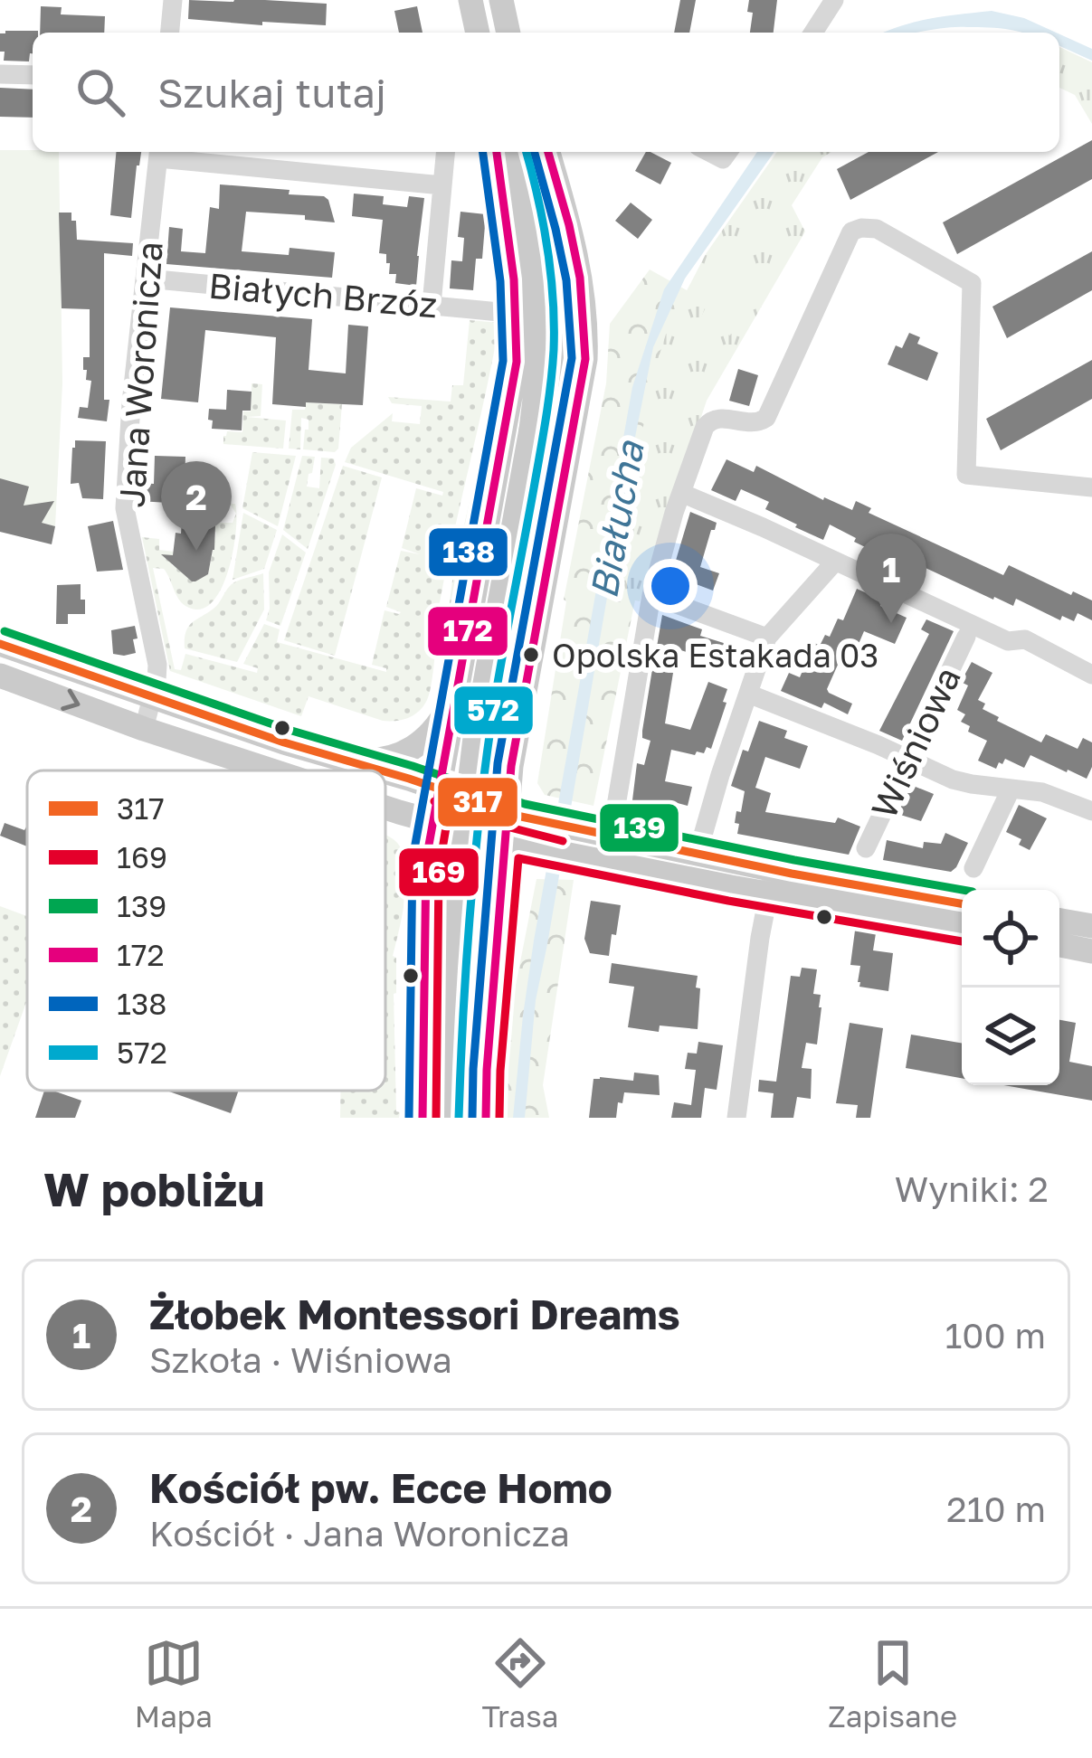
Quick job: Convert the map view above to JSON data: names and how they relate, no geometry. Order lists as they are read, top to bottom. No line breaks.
{"streets":{"street":["Białych Brzóz","Jana Woronicza","Wiśniowa"]},"crossings":[["Białych Brzóz","Jana Woronicza"]],"water":["Białucha"],"places":["Opolska Estakada 03"],"lines":["transit line 172","transit line 138","transit line 572","transit line 139","transit line 317","transit line 169"],"legend":["317","169","139","172","138","572"],"page":{"search":"Szukaj tutaj","pins":["2","1"],"heading":["W pobliżu","Wyniki: 2"],"list":[{"mark":"1","name":"Żłobek Montessori Dreams","note":"Szkoła · Wiśniowa","value":"100 m"},{"mark":"2","name":"Kościół pw. Ecce Homo","note":"Kościół · Jana Woronicza","value":"210 m"}],"nav":["Mapa","Trasa","Zapisane"]}}
